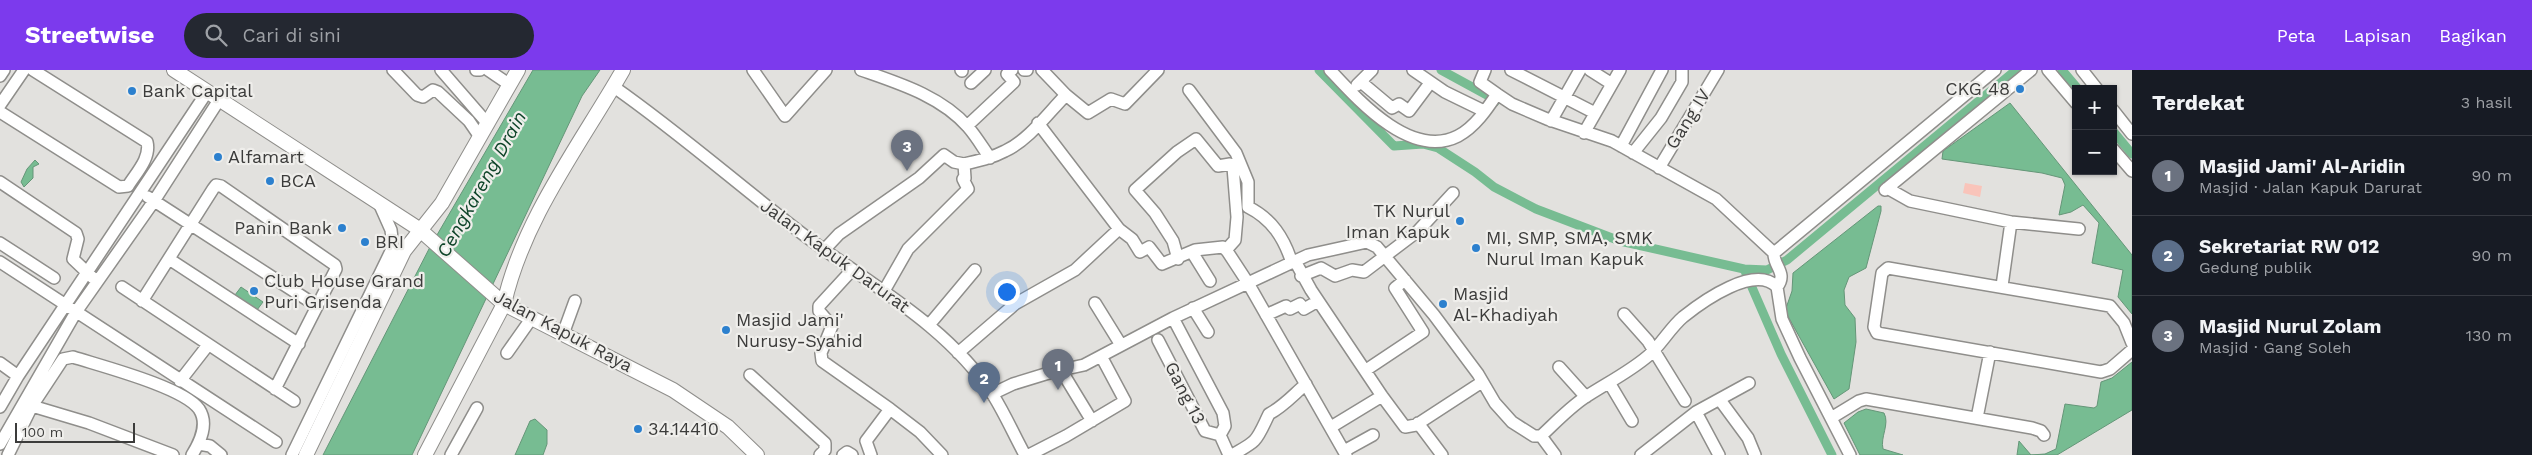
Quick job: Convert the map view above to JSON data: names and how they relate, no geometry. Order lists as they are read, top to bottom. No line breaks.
{"streets":{"main road":["Jalan Kapuk Raya"],"street":["Gang IV","Jalan Kapuk Darurat","Gang 13"]},"water":["Cengkareng Drain"],"places":["CKG 48","Bank Capital","Alfamart","BCA","TK Nurul Iman Kapuk","Panin Bank","BRI","MI, SMP, SMA, SMK Nurul Iman Kapuk","Club House Grand Puri Grisenda","Masjid Al-Khadiyah","Masjid Jami' Nurusy-Syahid","34.14410"],"scale_bar":"100 m","page":{"header":"Streetwise","search":"Cari di sini","nav":["Peta","Lapisan","Bagikan"],"heading":["Terdekat","3 hasil"],"map_buttons":["+","−"],"pins":["3","1","2"],"list":[{"mark":"1","name":"Masjid Jami' Al-Aridin","note":"Masjid · Jalan Kapuk Darurat","value":"90 m"},{"mark":"2","name":"Sekretariat RW 012","note":"Gedung publik","value":"90 m"},{"mark":"3","name":"Masjid Nurul Zolam","note":"Masjid · Gang Soleh","value":"130 m"}],"scale":"100 m"}}
